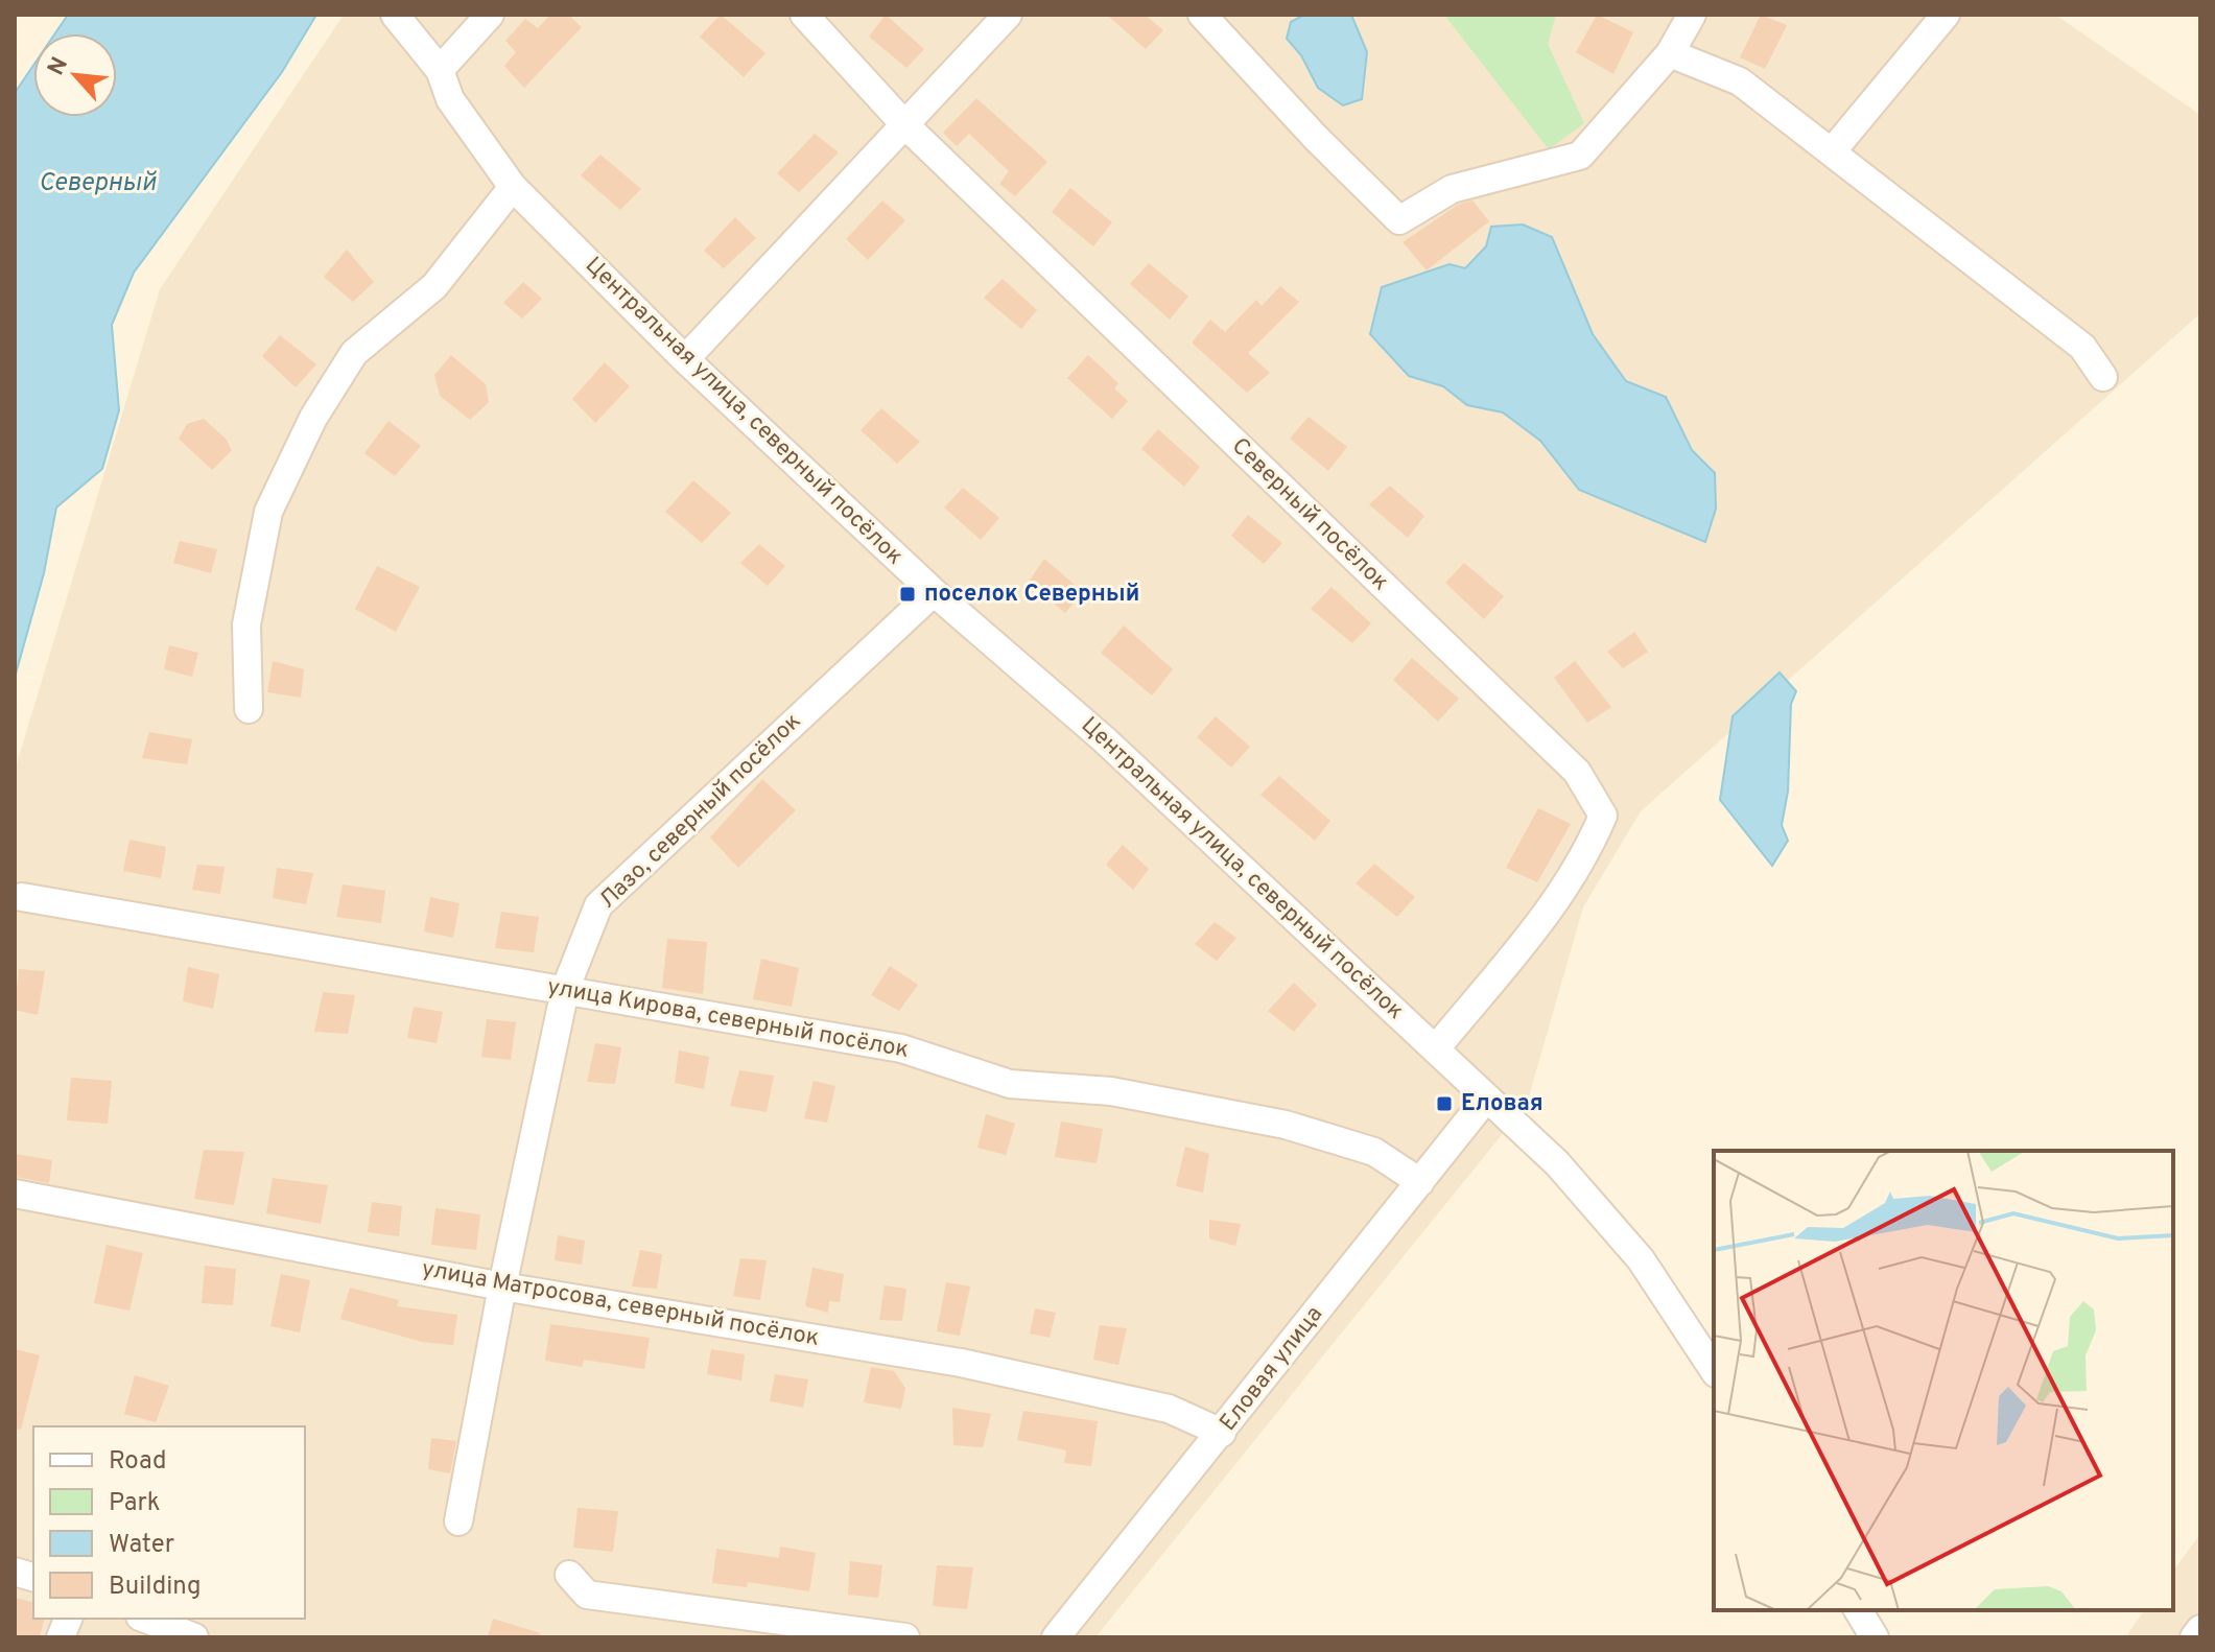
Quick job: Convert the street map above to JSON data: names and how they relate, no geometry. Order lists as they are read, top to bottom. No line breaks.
{"streets":{"street":["Центральная улица, северный посёлок","Северный посёлок","Лазо, северный посёлок","улица Кирова, северный посёлок","улица Матросова, северный посёлок","Еловая улица"]},"crossings":[["Центральная улица, северный посёлок","Северный посёлок"],["Центральная улица, северный посёлок","Лазо, северный посёлок"],["Центральная улица, северный посёлок","Еловая улица"],["Лазо, северный посёлок","улица Кирова, северный посёлок"],["Лазо, северный посёлок","улица Матросова, северный посёлок"],["улица Кирова, северный посёлок","Еловая улица"],["улица Матросова, северный посёлок","Еловая улица"]],"water":["Северный"],"places":{"transit":["поселок Северный","Еловая"]},"legend":["Road","Park","Water","Building"],"north":"top left"}
